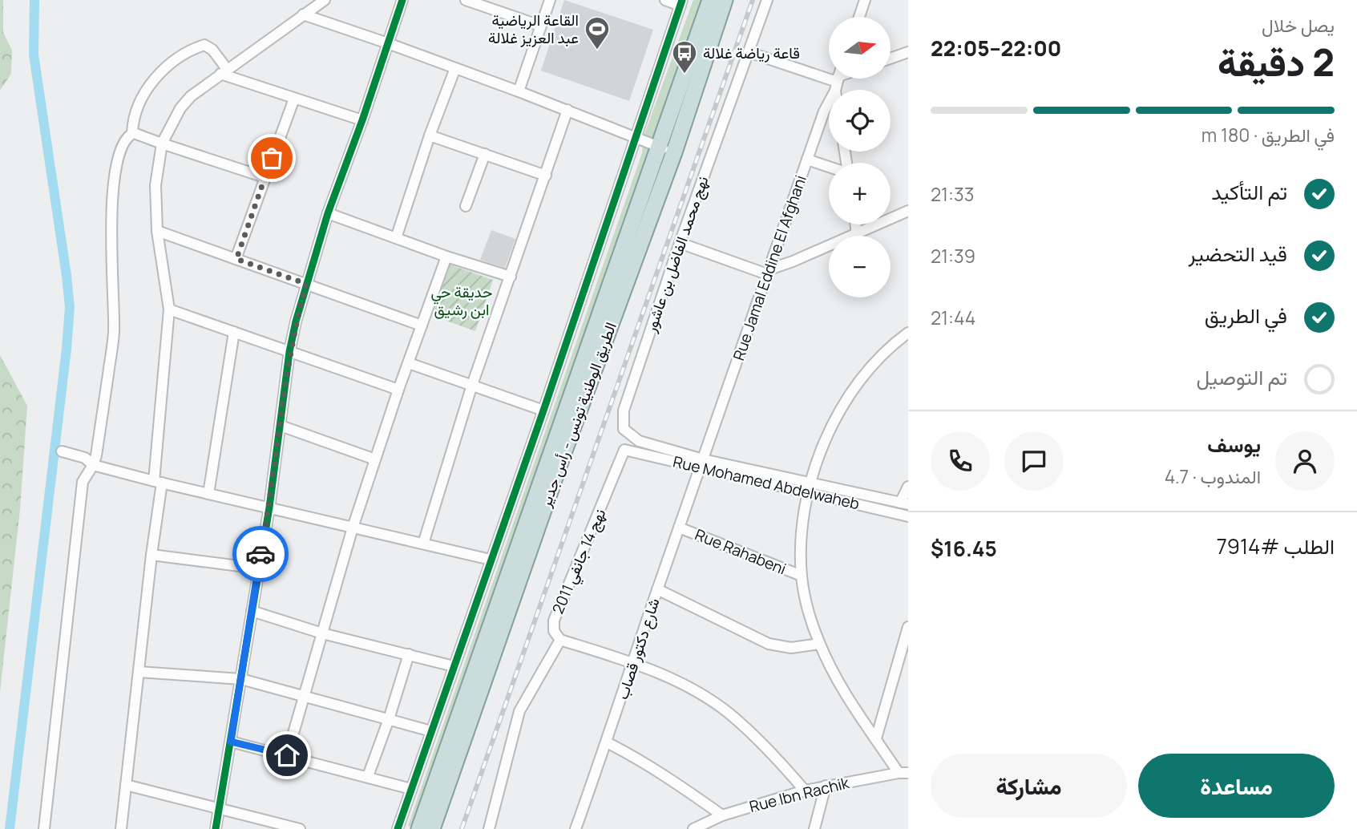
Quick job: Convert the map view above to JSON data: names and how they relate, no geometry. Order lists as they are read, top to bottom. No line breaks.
{"streets":{"highway":["الطريق الوطنية تونس - رأس جدير"],"street":["نهج محمد الفاضل بن عاشور","Rue Jamal Eddine El Afghani","Rue Mohamed Abdelwaheb","Rue Rahabeni","نهج 14 جانفي 2011","شارع دكتور قصاب","Rue Ibn Rachik"]},"crossings":[["نهج محمد الفاضل بن عاشور","Rue Jamal Eddine El Afghani"],["نهج محمد الفاضل بن عاشور","Rue Mohamed Abdelwaheb"],["نهج محمد الفاضل بن عاشور","شارع دكتور قصاب"],["Rue Jamal Eddine El Afghani","Rue Mohamed Abdelwaheb"],["Rue Jamal Eddine El Afghani","شارع دكتور قصاب"],["Rue Mohamed Abdelwaheb","نهج 14 جانفي 2011"],["Rue Mohamed Abdelwaheb","شارع دكتور قصاب"],["Rue Rahabeni","شارع دكتور قصاب"]],"parks":["حديقة حي ابن رشيق"],"places":{"sports":["القاعة الرياضية عبد العزيز غلالة"],"bus stop":["قاعة رياضة غلالة"]},"north":"right","page":{"heading":["2 دقيقة","يصل خلال","22:00–22:05"],"panel":["يوسف","المندوب · 4.7","الطلب #7914","$16.45"],"map_buttons":["+","−"],"bar":"في الطريق · 180 m","list":[["تم التأكيد","21:33"],["قيد التحضير","21:39"],["في الطريق","21:44"],"تم التوصيل"],"buttons":["مساعدة","مشاركة"]}}
